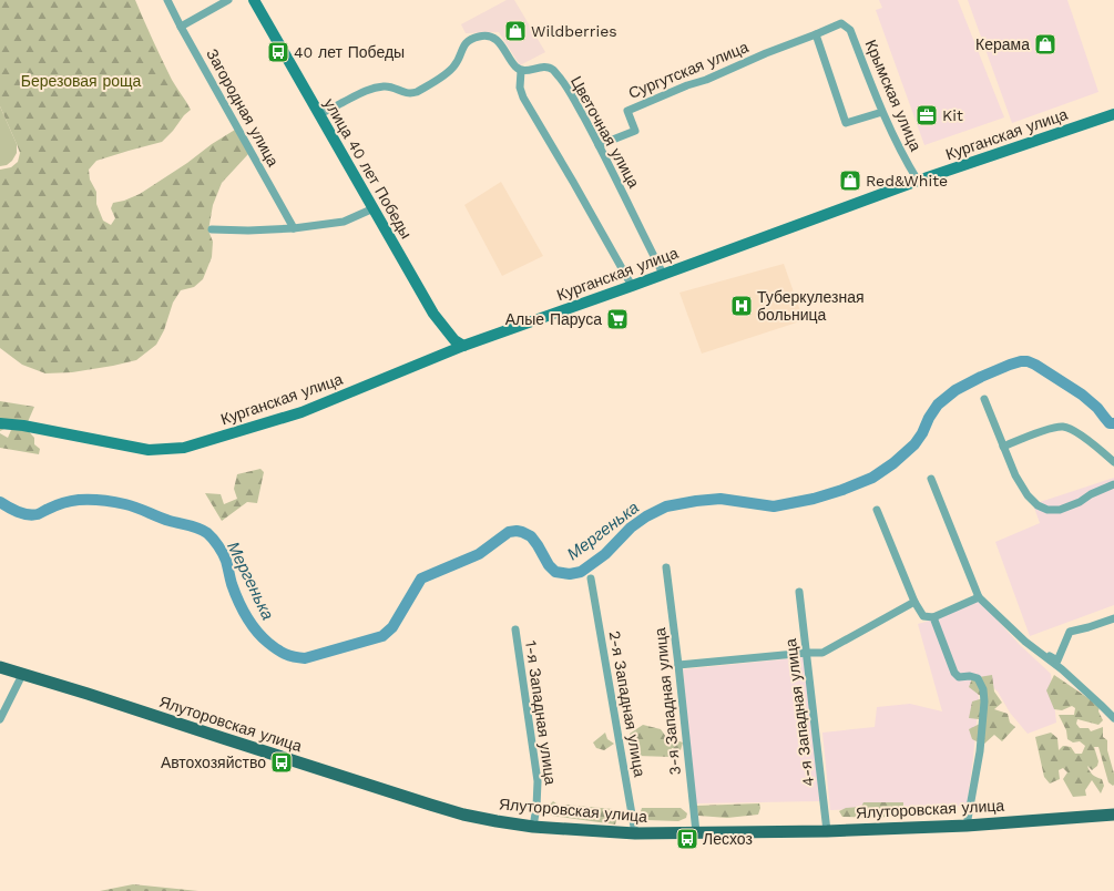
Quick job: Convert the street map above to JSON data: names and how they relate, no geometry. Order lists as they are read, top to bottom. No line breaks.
{"streets":{"main road":["Курганская улица","улица 40 лет Победы","Ялуторовская улица"],"street":["Сургутская улица","Крымская улица","Загородная улица","Цветочная улица","3-я Западная улица","2-я Западная улица","1-я Западная улица","4-я Западная улица"]},"crossings":[["Сургутская улица","Крымская улица"],["Сургутская улица","Цветочная улица"],["Крымская улица","Курганская улица"],["Цветочная улица","Курганская улица"],["Курганская улица","улица 40 лет Победы"],["3-я Западная улица","Ялуторовская улица"],["2-я Западная улица","Ялуторовская улица"],["1-я Западная улица","Ялуторовская улица"],["4-я Западная улица","Ялуторовская улица"]],"water":["Мергенька"],"parks":["Березовая роща"],"places":{"shop":["Wildberries","Керама","Red&White"],"bus stop":["40 лет Победы","Автохозяйство","Лесхоз"],"office":["Kit"],"hospital":["Туберкулезная больница"],"supermarket":["Алые Паруса"]}}
